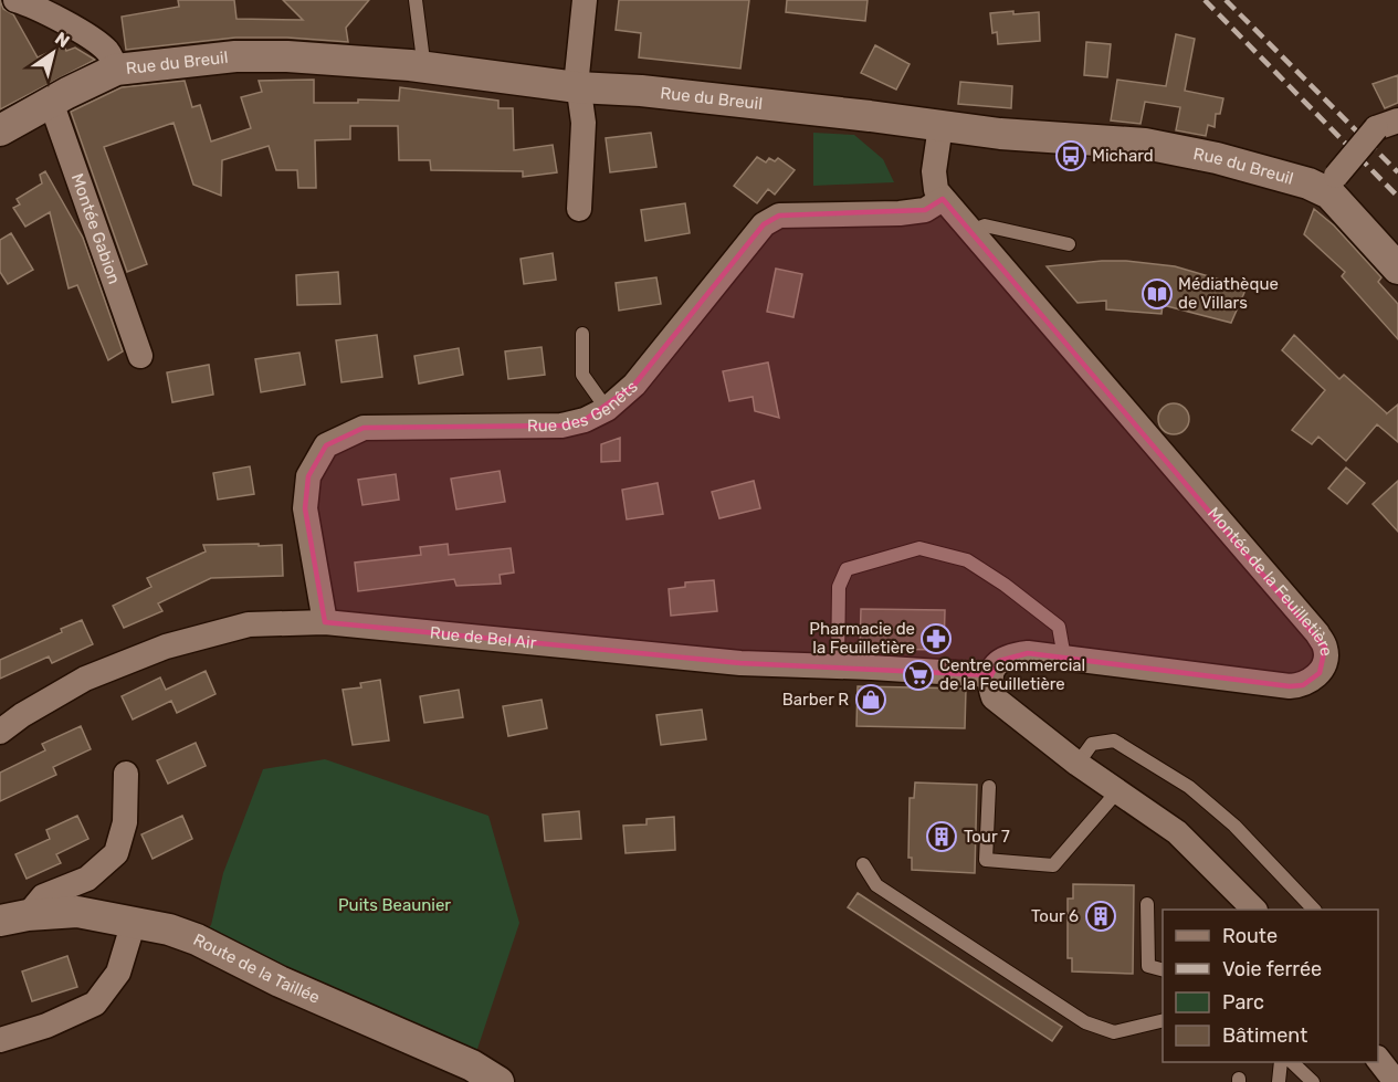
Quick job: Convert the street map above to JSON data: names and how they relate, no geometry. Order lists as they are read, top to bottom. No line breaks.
{"streets":{"street":["Rue du Breuil","Montée Gabion","Rue des Genêts","Montée de la Feuilletière","Rue de Bel Air","Route de la Taillée"]},"crossings":[["Rue du Breuil","Montée Gabion"],["Rue du Breuil","Montée de la Feuilletière"],["Rue des Genêts","Montée de la Feuilletière"],["Rue des Genêts","Rue de Bel Air"],["Montée de la Feuilletière","Rue de Bel Air"]],"parks":["Puits Beaunier"],"places":{"bus stop":["Michard"],"library":["Médiathèque de Villars"],"pharmacy":["Pharmacie de la Feuilletière"],"supermarket":["Centre commercial de la Feuilletière"],"shop":["Barber R"],"building":["Tour 7","Tour 6"]},"legend":["Route","Voie ferrée","Parc","Bâtiment"],"north":"top right"}
